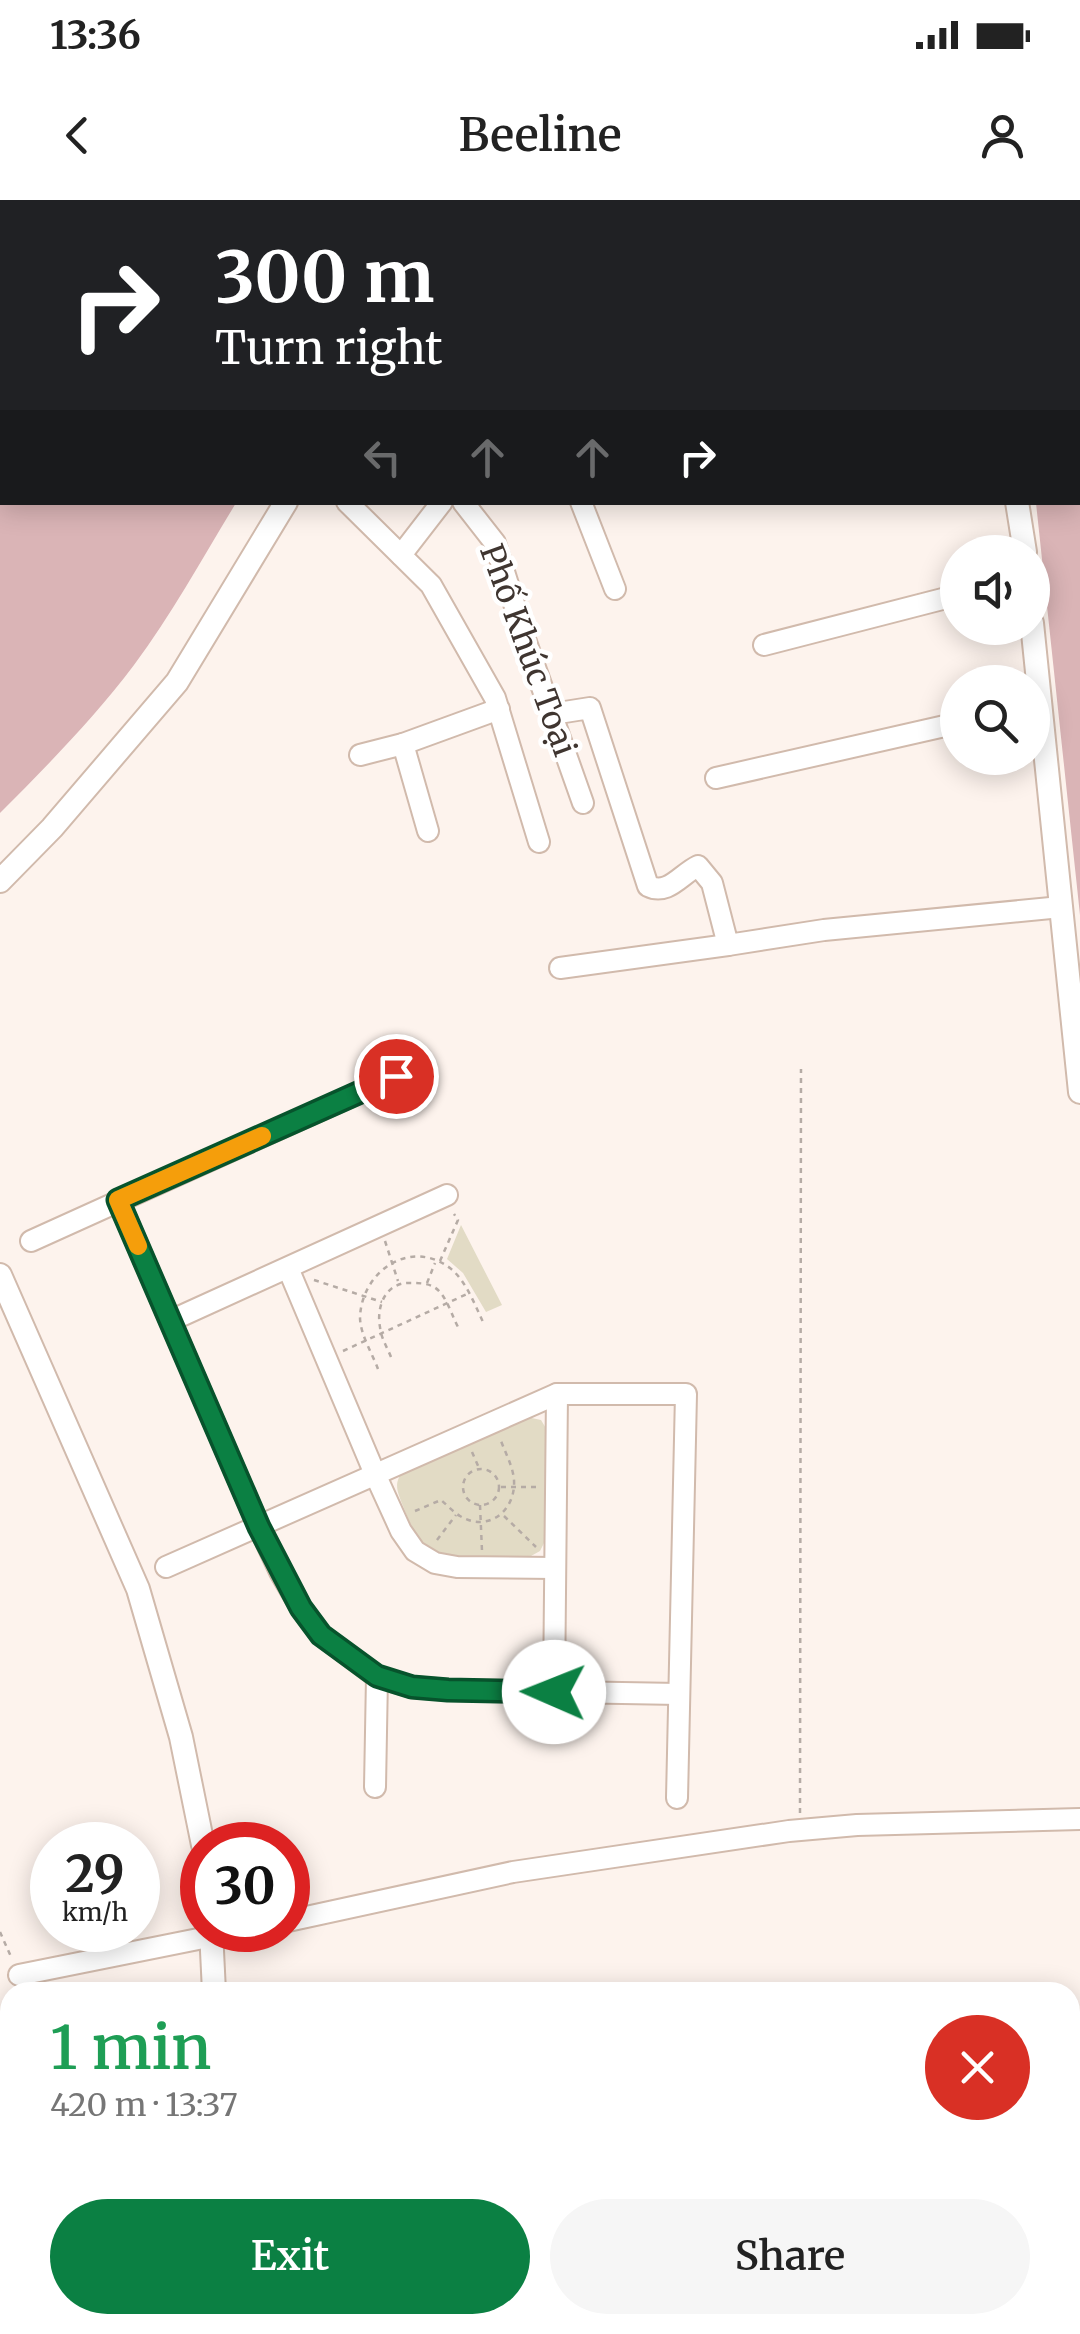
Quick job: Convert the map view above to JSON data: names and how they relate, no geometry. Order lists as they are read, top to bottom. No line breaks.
{"streets":{"street":["Phố Khúc Toại"]},"page":{"status":"13:36","header":"Beeline","turn":["300 m","Turn right"],"speed":"29 km/h","limit":"30","heading":["1 min","420 m · 13:37"],"buttons":["Exit","Share"]}}
